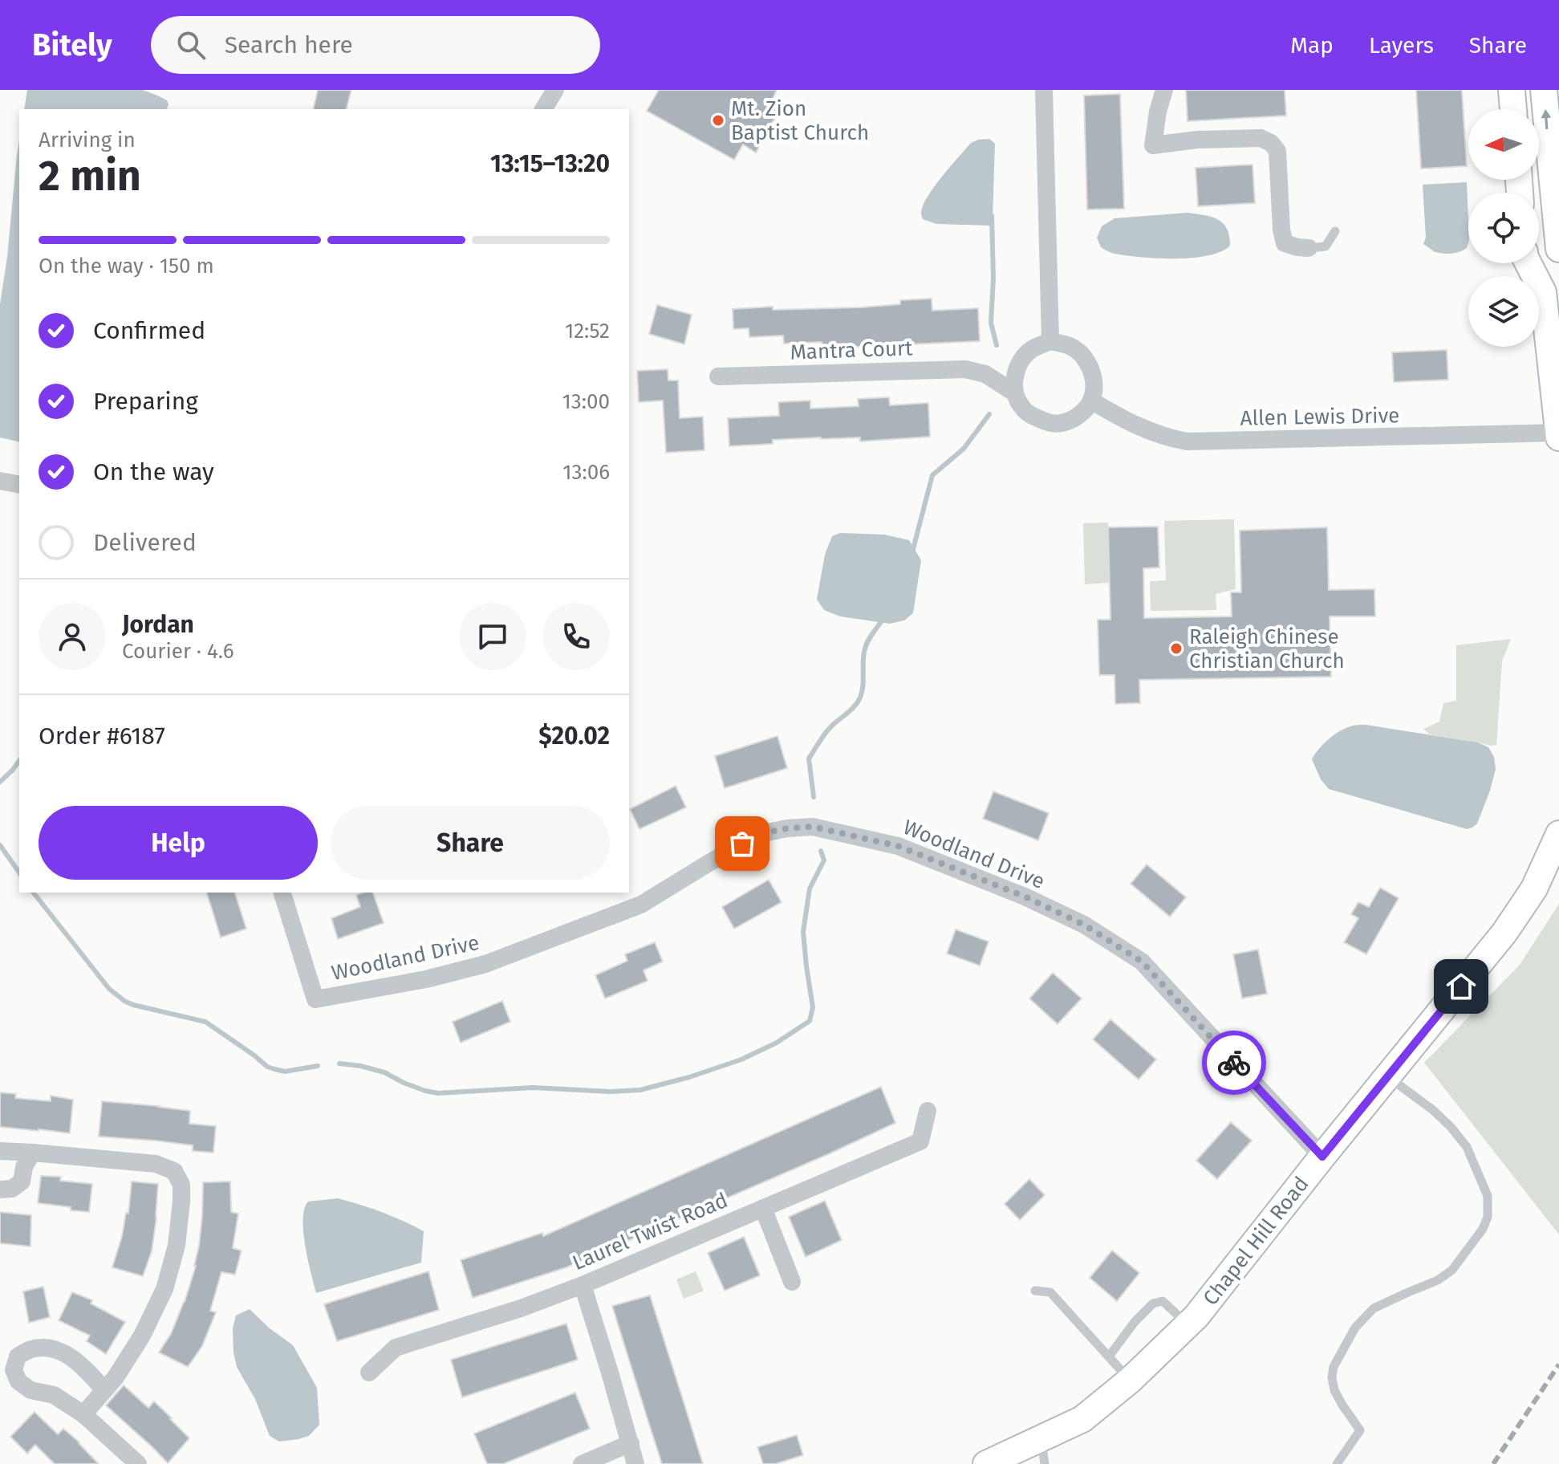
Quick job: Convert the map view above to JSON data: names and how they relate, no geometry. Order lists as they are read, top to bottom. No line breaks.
{"streets":{"main road":["Chapel Hill Road"],"street":["Mantra Court","Allen Lewis Drive","Woodland Drive","Laurel Twist Road"]},"crossings":[["Mantra Court","Allen Lewis Drive"],["Woodland Drive","Chapel Hill Road"]],"places":["Mt. Zion Baptist Church","Raleigh Chinese Christian Church"],"north":"left","page":{"header":"Bitely","search":"Search here","nav":["Map","Layers","Share"],"heading":["2 min","Arriving in","13:15–13:20"],"panel":["Jordan","Courier · 4.6","Order #6187","$20.02"],"bar":"On the way · 150 m","list":[["Confirmed","12:52"],["Preparing","13:00"],["On the way","13:06"],"Delivered"],"buttons":["Help","Share"]}}
